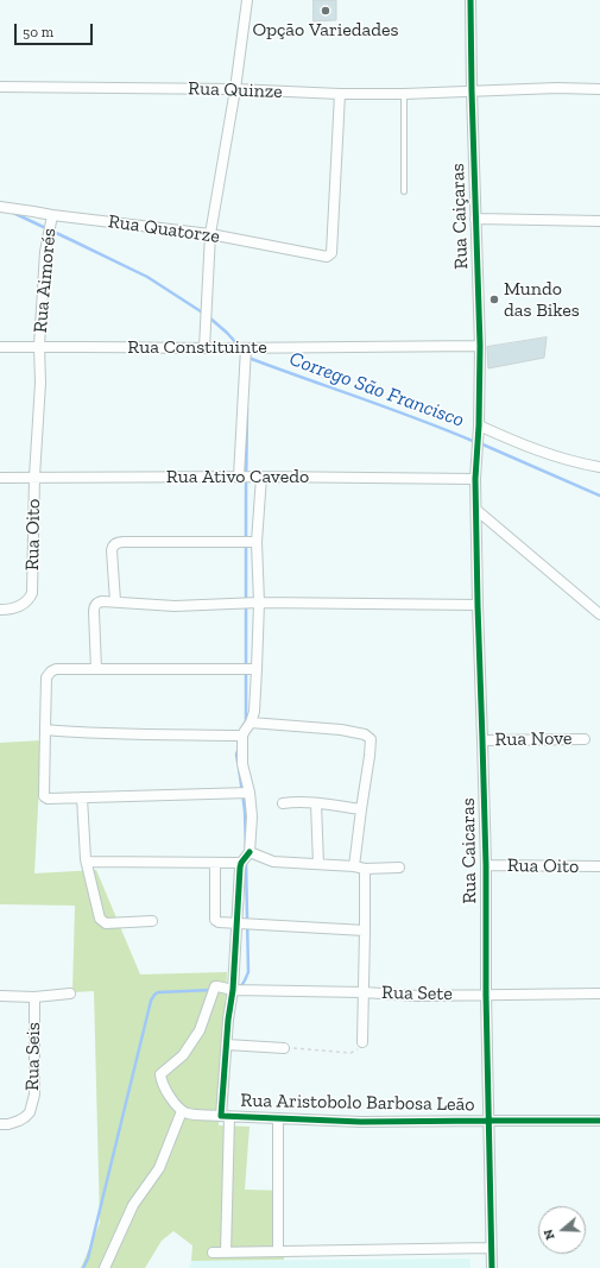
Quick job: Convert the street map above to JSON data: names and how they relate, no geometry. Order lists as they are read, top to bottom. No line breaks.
{"streets":{"street":["Rua Quinze","Rua Caiçaras","Rua Quatorze","Rua Aimorés","Rua Constituinte","Rua Ativo Cavedo","Rua Oito","Rua Nove","Rua Caicaras","Rua Sete","Rua Seis","Rua Aristobolo Barbosa Leão"]},"crossings":[["Rua Quinze","Rua Caiçaras"],["Rua Quinze","Rua Quatorze"],["Rua Caiçaras","Rua Constituinte"],["Rua Caiçaras","Rua Caicaras"],["Rua Quatorze","Rua Aimorés"],["Rua Aimorés","Rua Constituinte"],["Rua Aimorés","Rua Ativo Cavedo"],["Rua Aimorés","Rua Oito"],["Rua Ativo Cavedo","Rua Oito"],["Rua Ativo Cavedo","Rua Caicaras"],["Rua Oito","Rua Caicaras"],["Rua Nove","Rua Caicaras"],["Rua Caicaras","Rua Sete"],["Rua Caicaras","Rua Aristobolo Barbosa Leão"],["Rua Sete","Rua Aristobolo Barbosa Leão"]],"water":["Corrego São Francisco"],"places":["Opção Variedades","Mundo das Bikes"],"scale_bar":"50 m","north":"left"}
